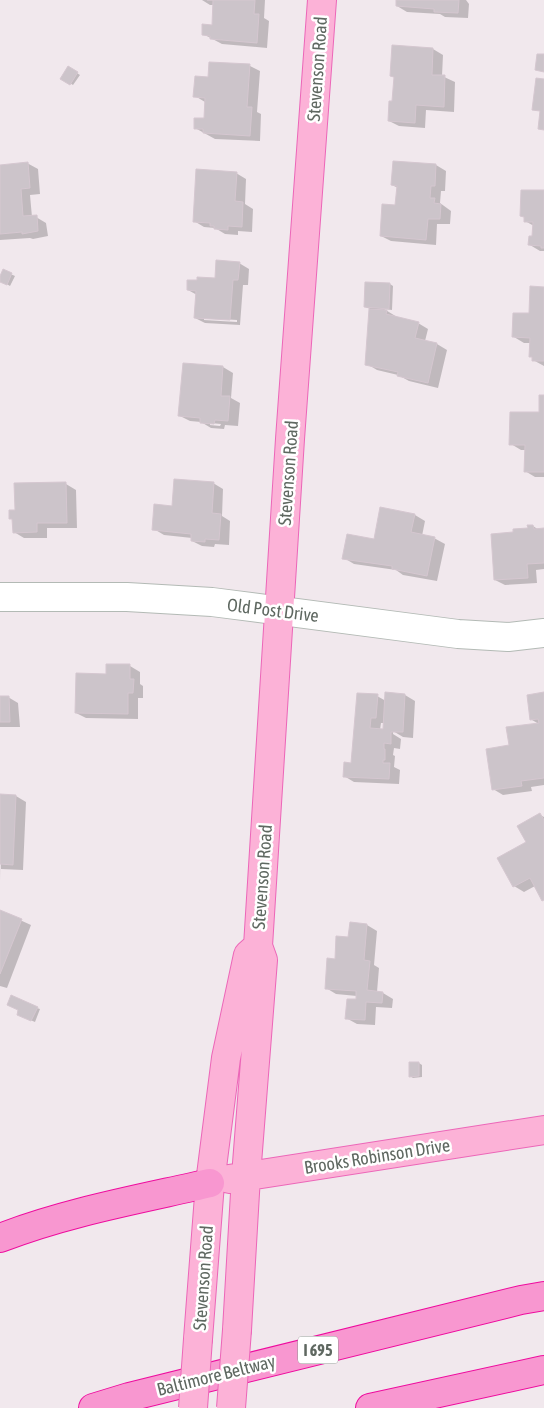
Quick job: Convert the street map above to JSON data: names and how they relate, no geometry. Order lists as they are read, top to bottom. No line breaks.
{"streets":{"highway":["I 695","Baltimore Beltway"],"main road":["Stevenson Road","Brooks Robinson Drive"],"street":["Old Post Drive"]},"crossings":[["Stevenson Road","Old Post Drive"],["Stevenson Road","Brooks Robinson Drive"]]}
